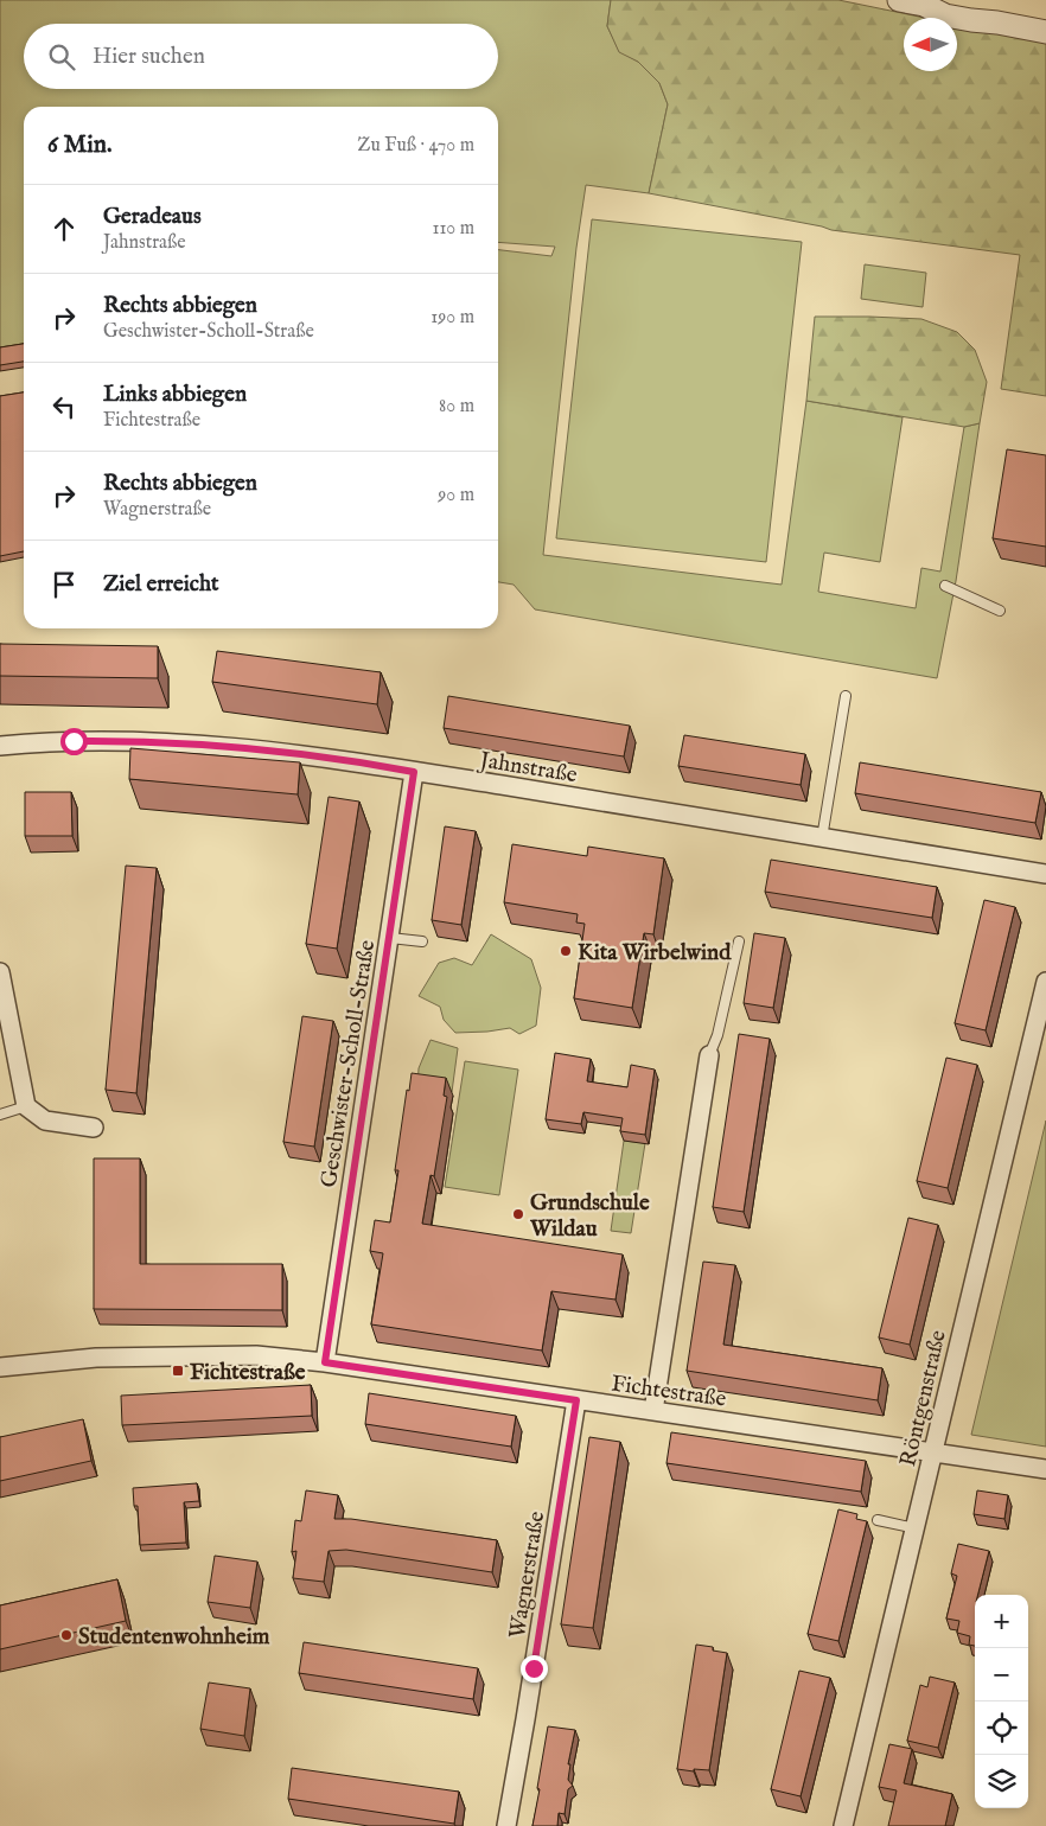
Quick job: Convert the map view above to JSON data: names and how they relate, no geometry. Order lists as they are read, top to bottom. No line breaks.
{"streets":{"street":["Jahnstraße","Geschwister-Scholl-Straße","Fichtestraße","Röntgenstraße","Wagnerstraße"]},"crossings":[["Jahnstraße","Geschwister-Scholl-Straße"],["Geschwister-Scholl-Straße","Fichtestraße"],["Fichtestraße","Röntgenstraße"],["Fichtestraße","Wagnerstraße"]],"places":{"other":["Kita Wirbelwind","Grundschule Wildau","Studentenwohnheim"],"transit":["Fichtestraße"]},"north":"left","page":{"search":"Hier suchen","heading":["6 Min.","Zu Fuß · 470 m"],"list":[["Geradeaus","Jahnstraße","110 m"],["Rechts abbiegen","Geschwister-Scholl-Straße","190 m"],["Links abbiegen","Fichtestraße","80 m"],["Rechts abbiegen","Wagnerstraße","90 m"],"Ziel erreicht"],"map_buttons":["+","−"]}}
